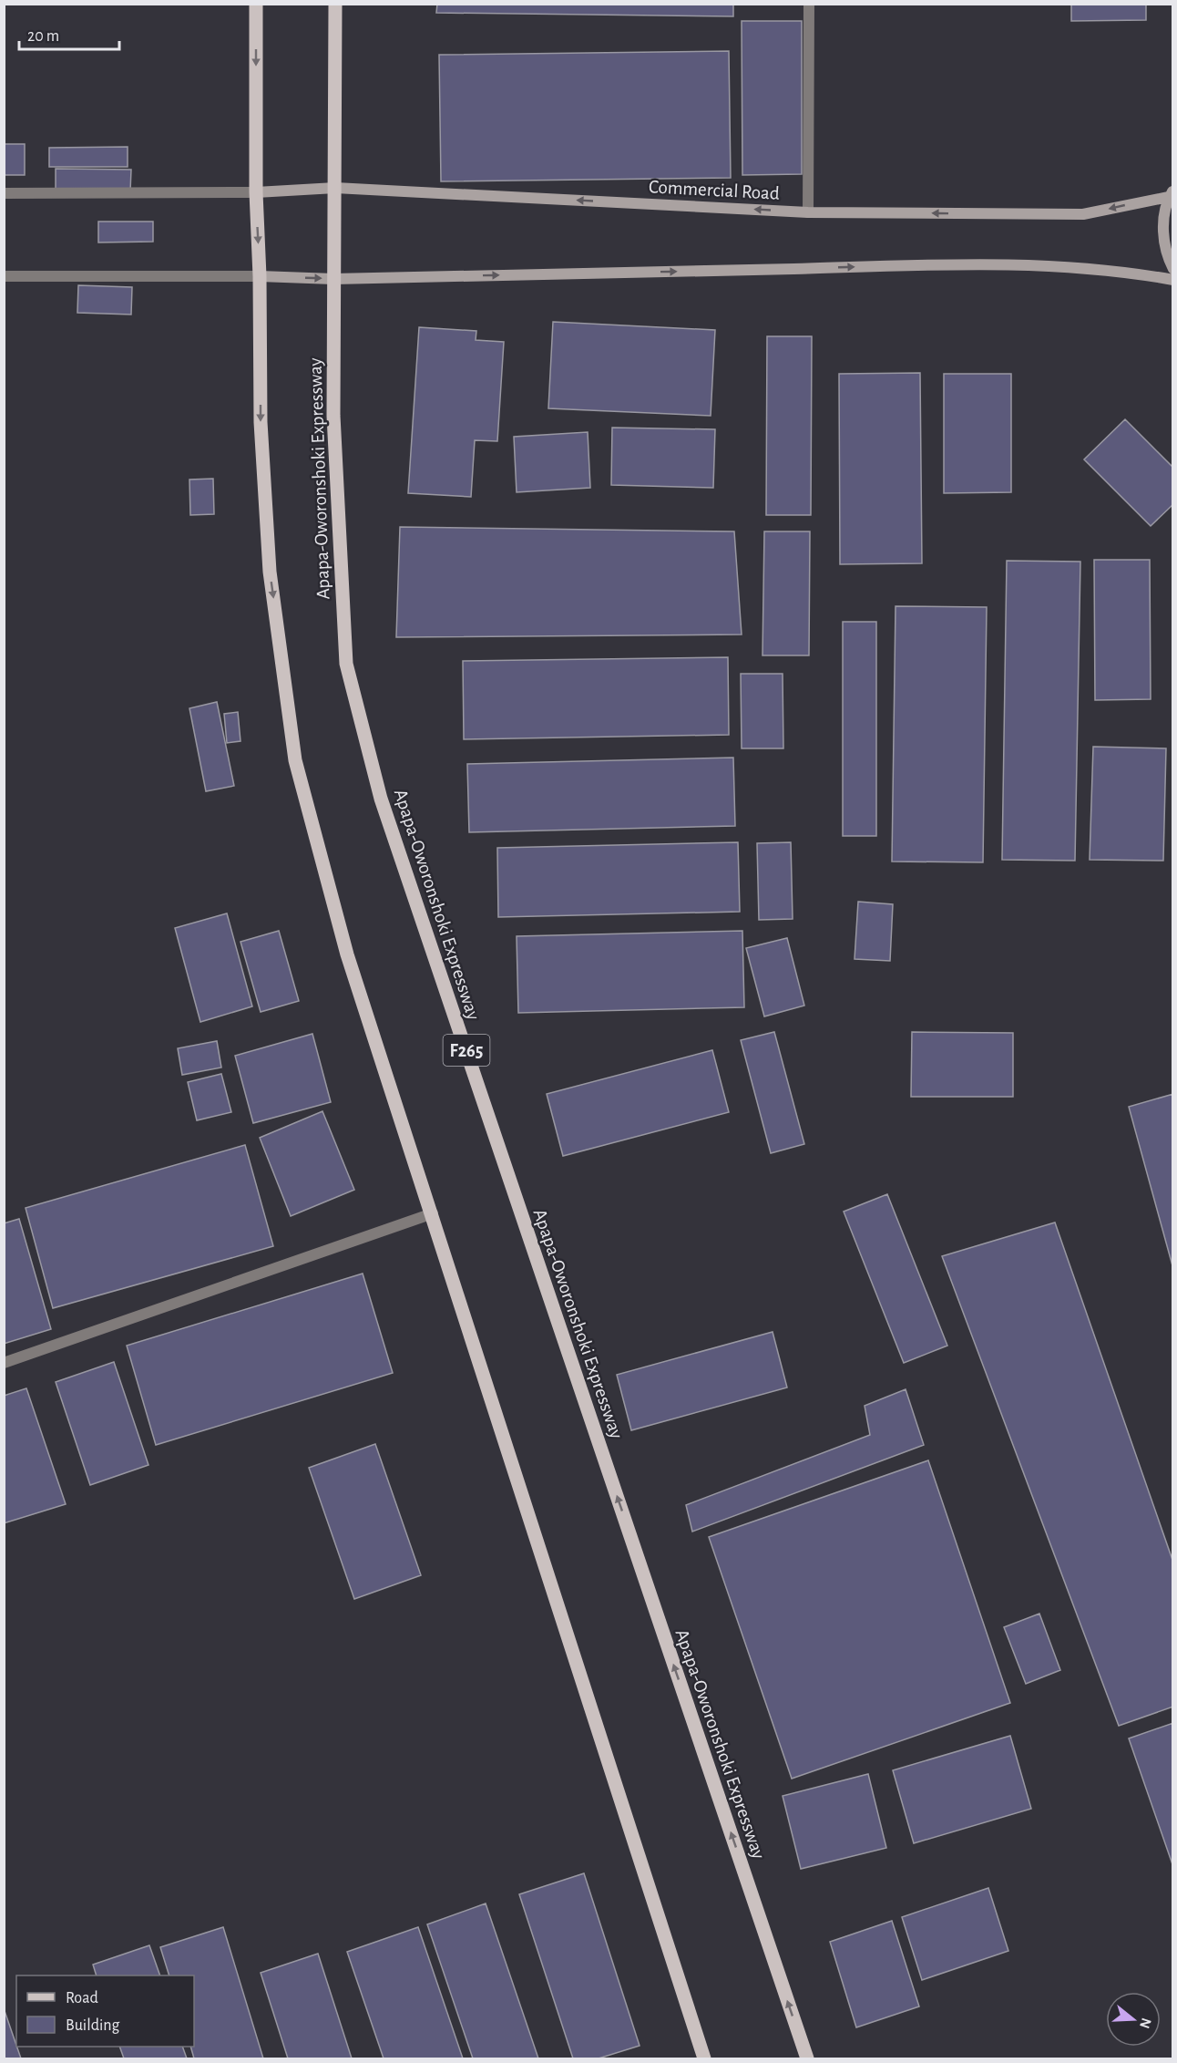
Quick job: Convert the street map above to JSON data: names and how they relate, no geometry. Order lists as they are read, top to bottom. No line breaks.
{"streets":{"main road":["Commercial Road","Apapa-Oworonshoki Expressway","F265"]},"crossings":[["Commercial Road","Apapa-Oworonshoki Expressway"]],"legend":["Road","Building"],"scale_bar":"20 m","north":"right"}
